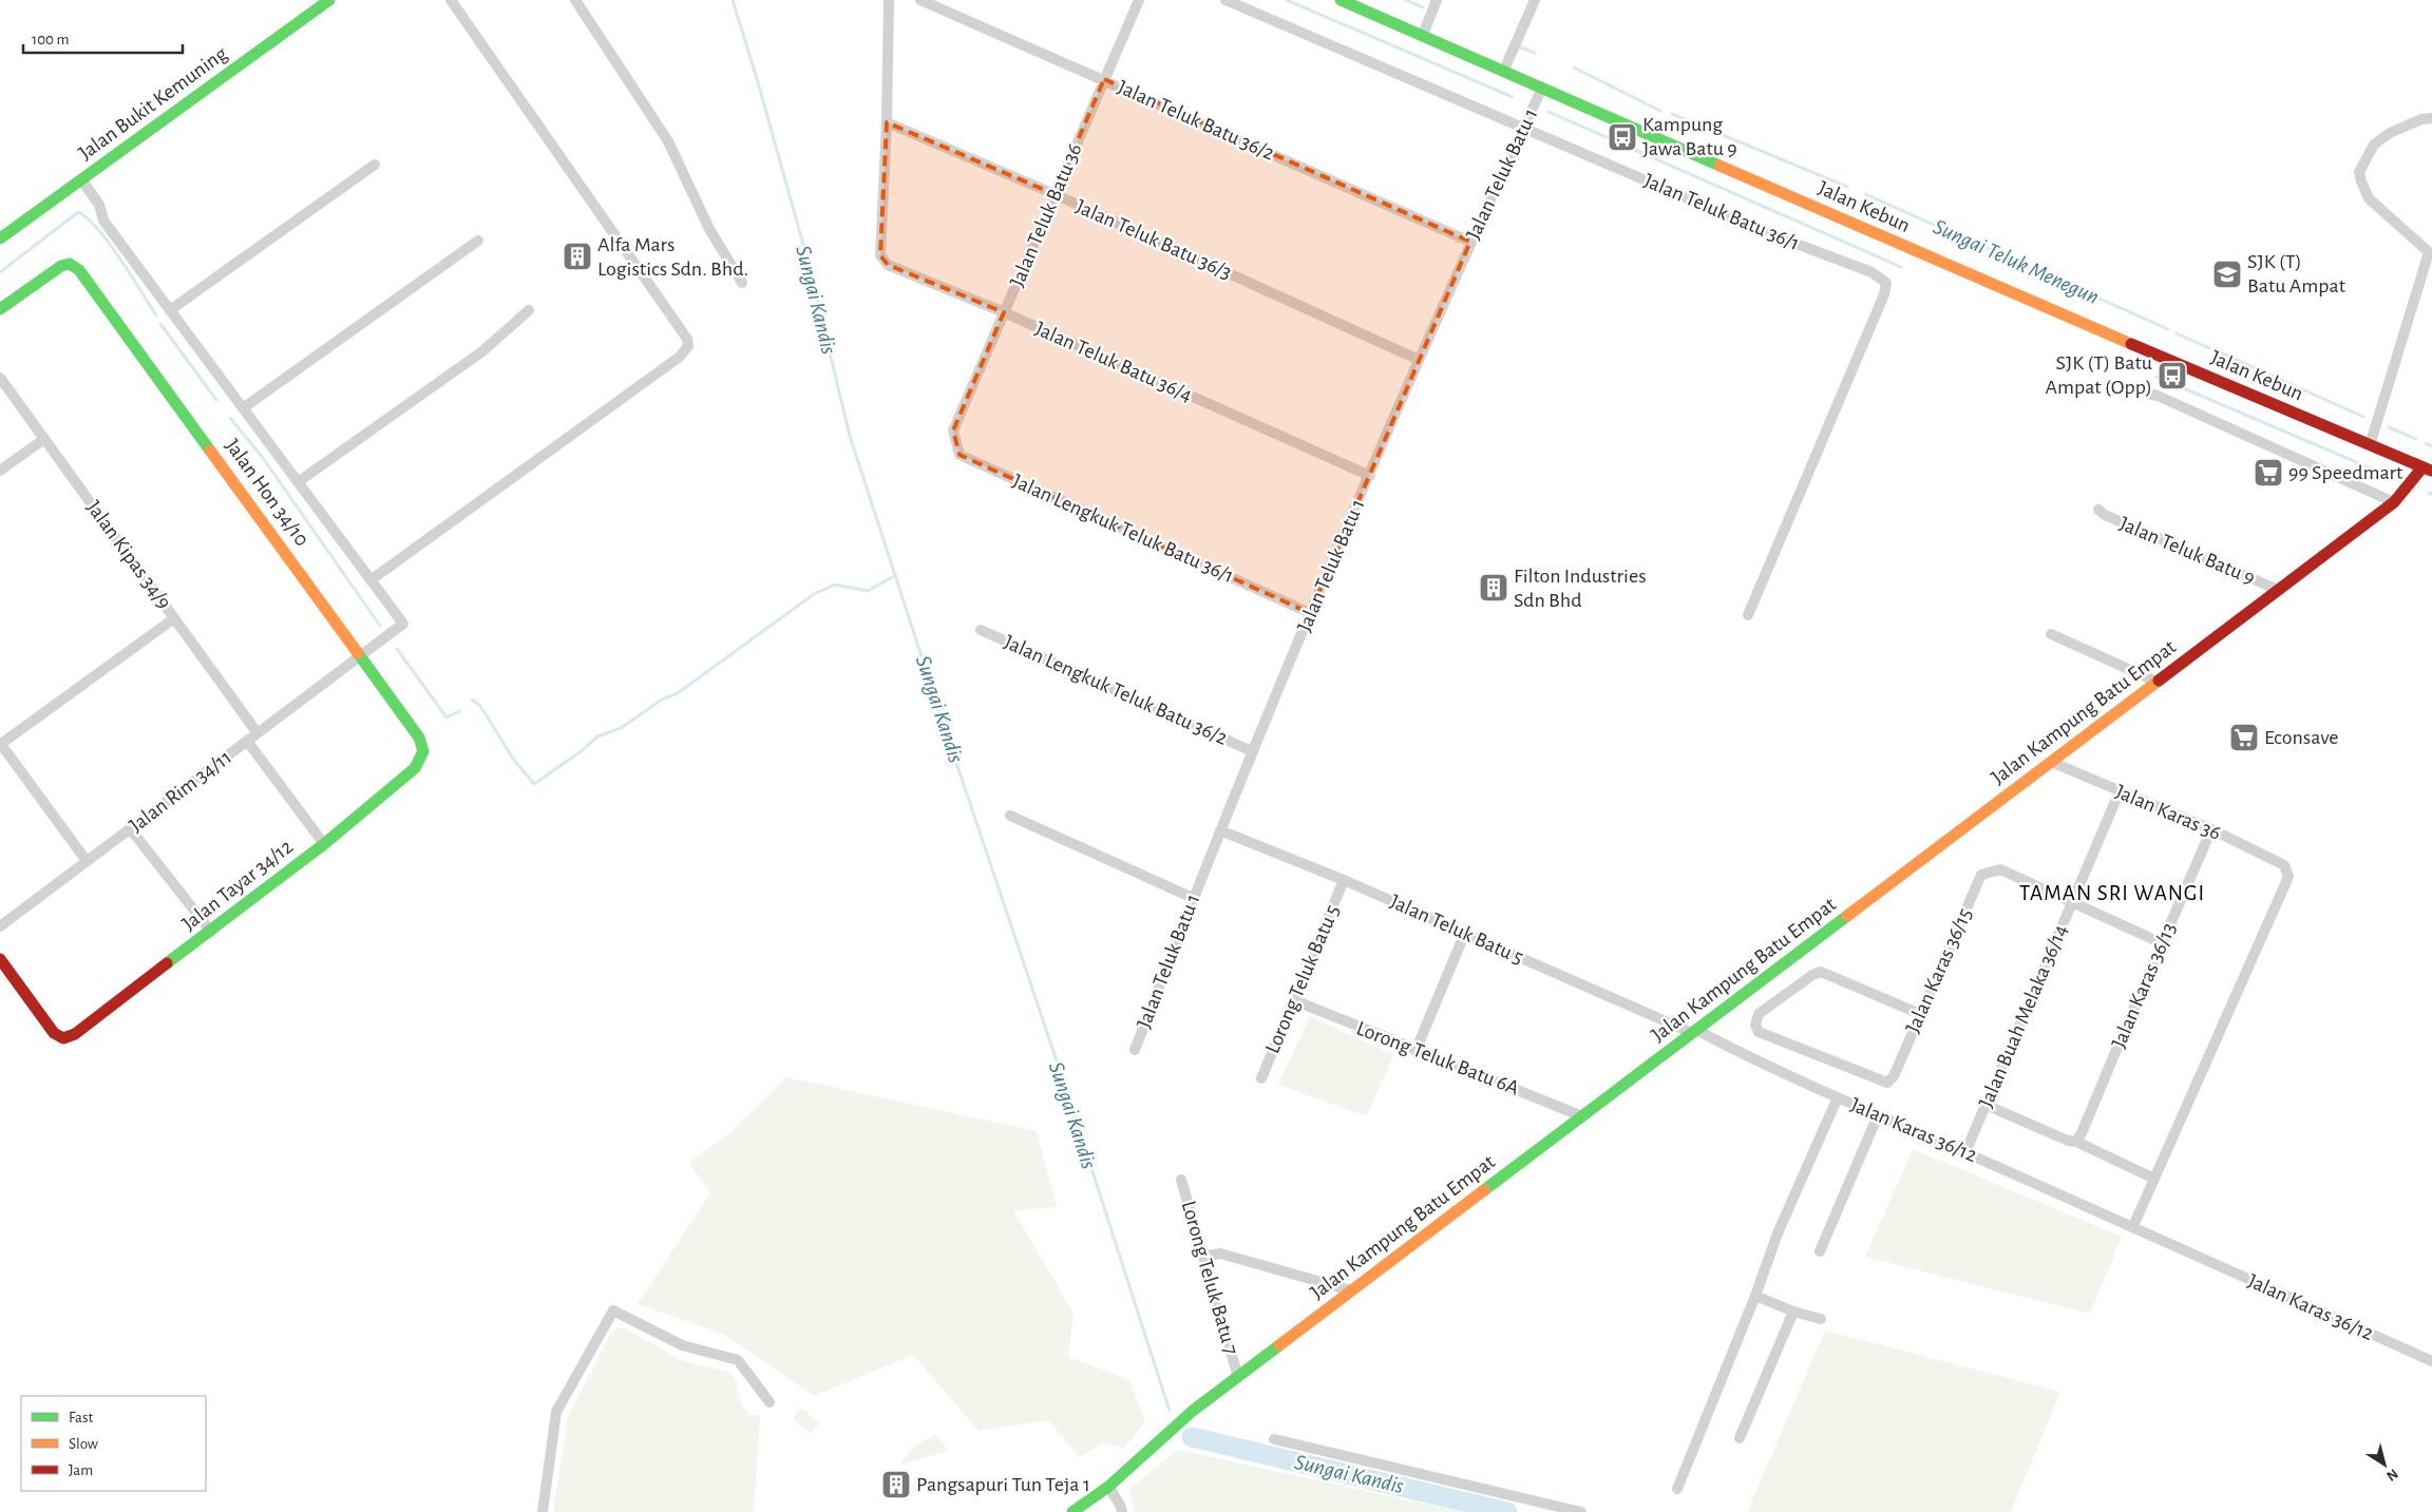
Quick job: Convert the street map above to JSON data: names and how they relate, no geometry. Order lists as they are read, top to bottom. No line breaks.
{"streets":{"main road":["Jalan Bukit Kemuning","Jalan Kebun","Jalan Hon 34/10","Jalan Kampung Batu Empat","Jalan Tayar 34/12"],"street":["Jalan Teluk Batu 36/2","Jalan Teluk Batu 1","Jalan Teluk Batu 36/1","Jalan Teluk Batu 36","Jalan Teluk Batu 36/3","Jalan Teluk Batu 36/4","Jalan Lengkuk Teluk Batu 36/1","Jalan Teluk Batu 9","Jalan Kipas 34/9","Jalan Lengkuk Teluk Batu 36/2","Jalan Rim 34/11","Jalan Karas 36","Jalan Teluk Batu 5","Jalan Karas 36/15","Lorong Teluk Batu 5","Jalan Karas 36/13","Jalan Buah Melaka 36/14","Lorong Teluk Batu 6A","Jalan Karas 36/12","Lorong Teluk Batu 7"]},"crossings":[["Jalan Teluk Batu 36/2","Jalan Teluk Batu 1"],["Jalan Teluk Batu 36/2","Jalan Teluk Batu 36"],["Jalan Teluk Batu 1","Jalan Kebun"],["Jalan Teluk Batu 1","Jalan Teluk Batu 36/1"],["Jalan Teluk Batu 1","Jalan Teluk Batu 36/3"],["Jalan Teluk Batu 1","Jalan Teluk Batu 36/4"],["Jalan Teluk Batu 1","Jalan Lengkuk Teluk Batu 36/1"],["Jalan Teluk Batu 1","Jalan Lengkuk Teluk Batu 36/2"],["Jalan Teluk Batu 1","Jalan Teluk Batu 5"],["Jalan Kebun","Jalan Kampung Batu Empat"],["Jalan Teluk Batu 36","Jalan Teluk Batu 36/3"],["Jalan Teluk Batu 36","Jalan Teluk Batu 36/4"],["Jalan Teluk Batu 36","Jalan Lengkuk Teluk Batu 36/1"],["Jalan Teluk Batu 36/3","Jalan Teluk Batu 36/4"],["Jalan Hon 34/10","Jalan Rim 34/11"],["Jalan Hon 34/10","Jalan Tayar 34/12"],["Jalan Teluk Batu 9","Jalan Kampung Batu Empat"],["Jalan Kipas 34/9","Jalan Rim 34/11"],["Jalan Kampung Batu Empat","Jalan Karas 36"],["Jalan Kampung Batu Empat","Jalan Teluk Batu 5"],["Jalan Kampung Batu Empat","Lorong Teluk Batu 6A"],["Jalan Kampung Batu Empat","Jalan Karas 36/12"],["Jalan Kampung Batu Empat","Lorong Teluk Batu 7"],["Jalan Karas 36","Jalan Karas 36/13"],["Jalan Karas 36","Jalan Buah Melaka 36/14"],["Jalan Teluk Batu 5","Lorong Teluk Batu 5"],["Jalan Teluk Batu 5","Jalan Karas 36/12"],["Jalan Karas 36/15","Jalan Buah Melaka 36/14"],["Lorong Teluk Batu 5","Lorong Teluk Batu 6A"],["Jalan Buah Melaka 36/14","Jalan Karas 36/12"]],"districts":["TAMAN SRI WANGI"],"water":["Sungai Teluk Menegun","Sungai Kandis"],"places":{"bus stop":["Kampung Jawa Batu 9","SJK (T) Batu Ampat (Opp)"],"building":["Alfa Mars Logistics Sdn. Bhd.","Filton Industries Sdn Bhd","Pangsapuri Tun Teja 1"],"school or university":["SJK (T) Batu Ampat"],"supermarket":["99 Speedmart","Econsave"]},"legend":["Fast","Slow","Jam"],"scale_bar":"100 m","north":"bottom right"}
